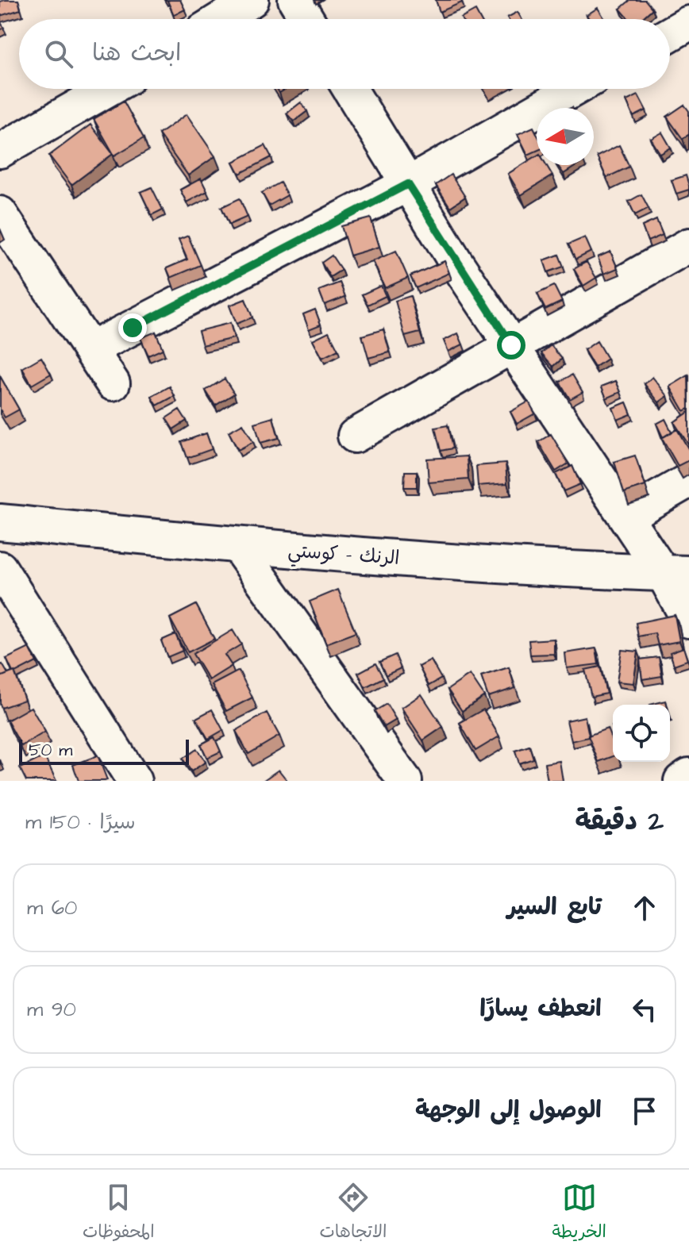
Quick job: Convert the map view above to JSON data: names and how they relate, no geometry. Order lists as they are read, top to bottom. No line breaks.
{"streets":{"main road":["الرنك - كوستي"]},"scale_bar":"50 m","north":"left","page":{"search":"ابحث هنا","scale":"50 m","heading":["2 دقيقة","سيرًا · 150 m"],"list":[["تابع السير","60 m"],["انعطف يسارًا","90 m"],"الوصول إلى الوجهة"],"nav":["الخريطة","الاتجاهات","المحفوظات"]}}
